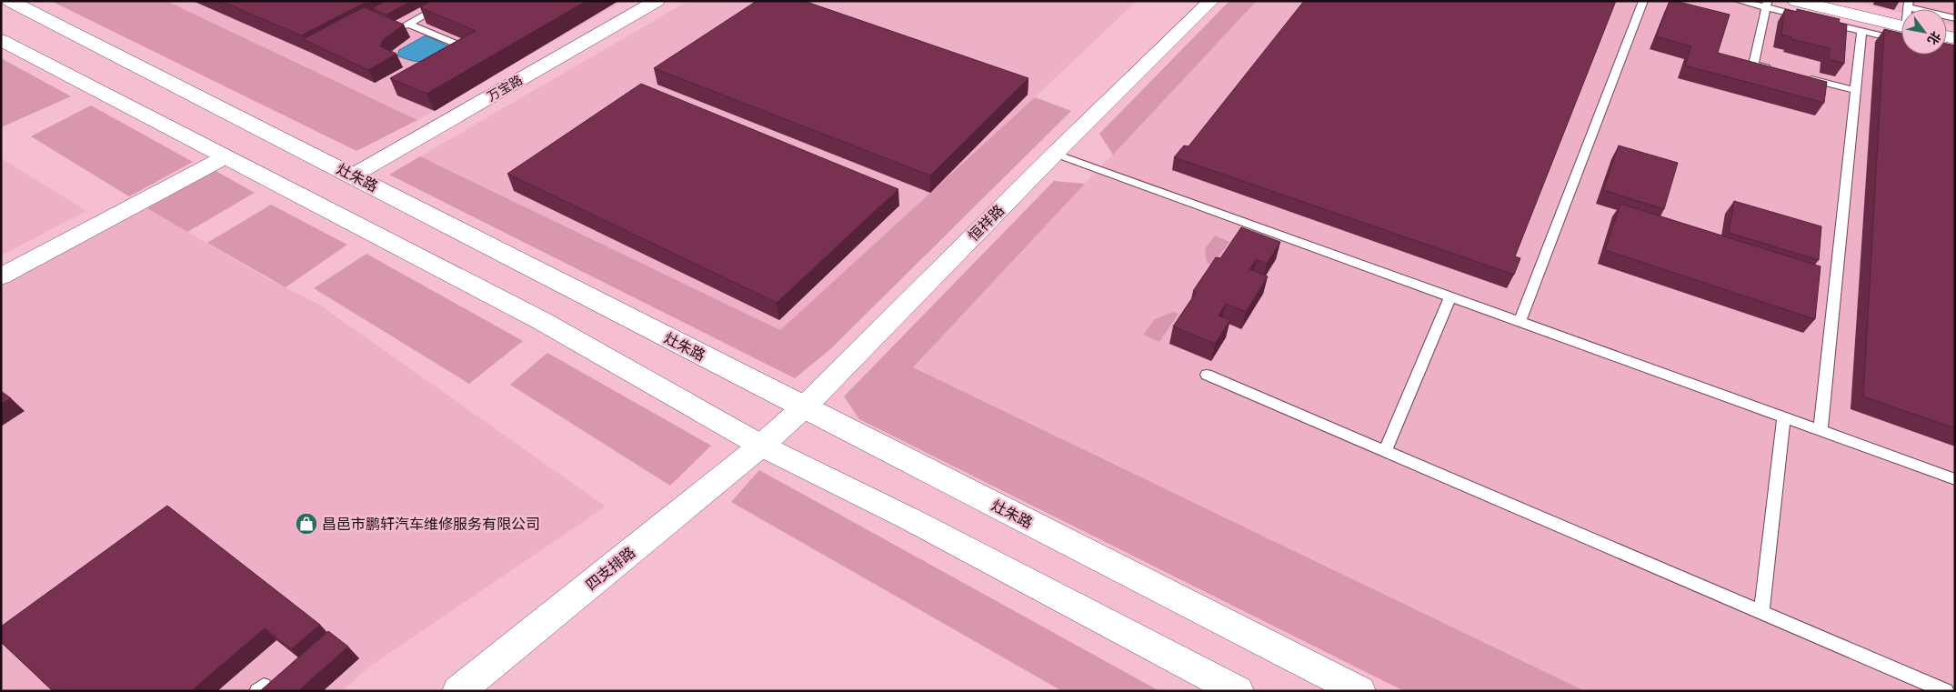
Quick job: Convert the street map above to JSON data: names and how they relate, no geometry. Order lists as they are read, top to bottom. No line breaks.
{"streets":{"main road":["万宝路","灶朱路","恒祥路","四支排路"]},"crossings":[["万宝路","灶朱路"],["灶朱路","恒祥路"],["恒祥路","四支排路"]],"places":{"shop":["昌邑市鹏轩汽车维修服务有限公司"]},"north":"bottom right"}
